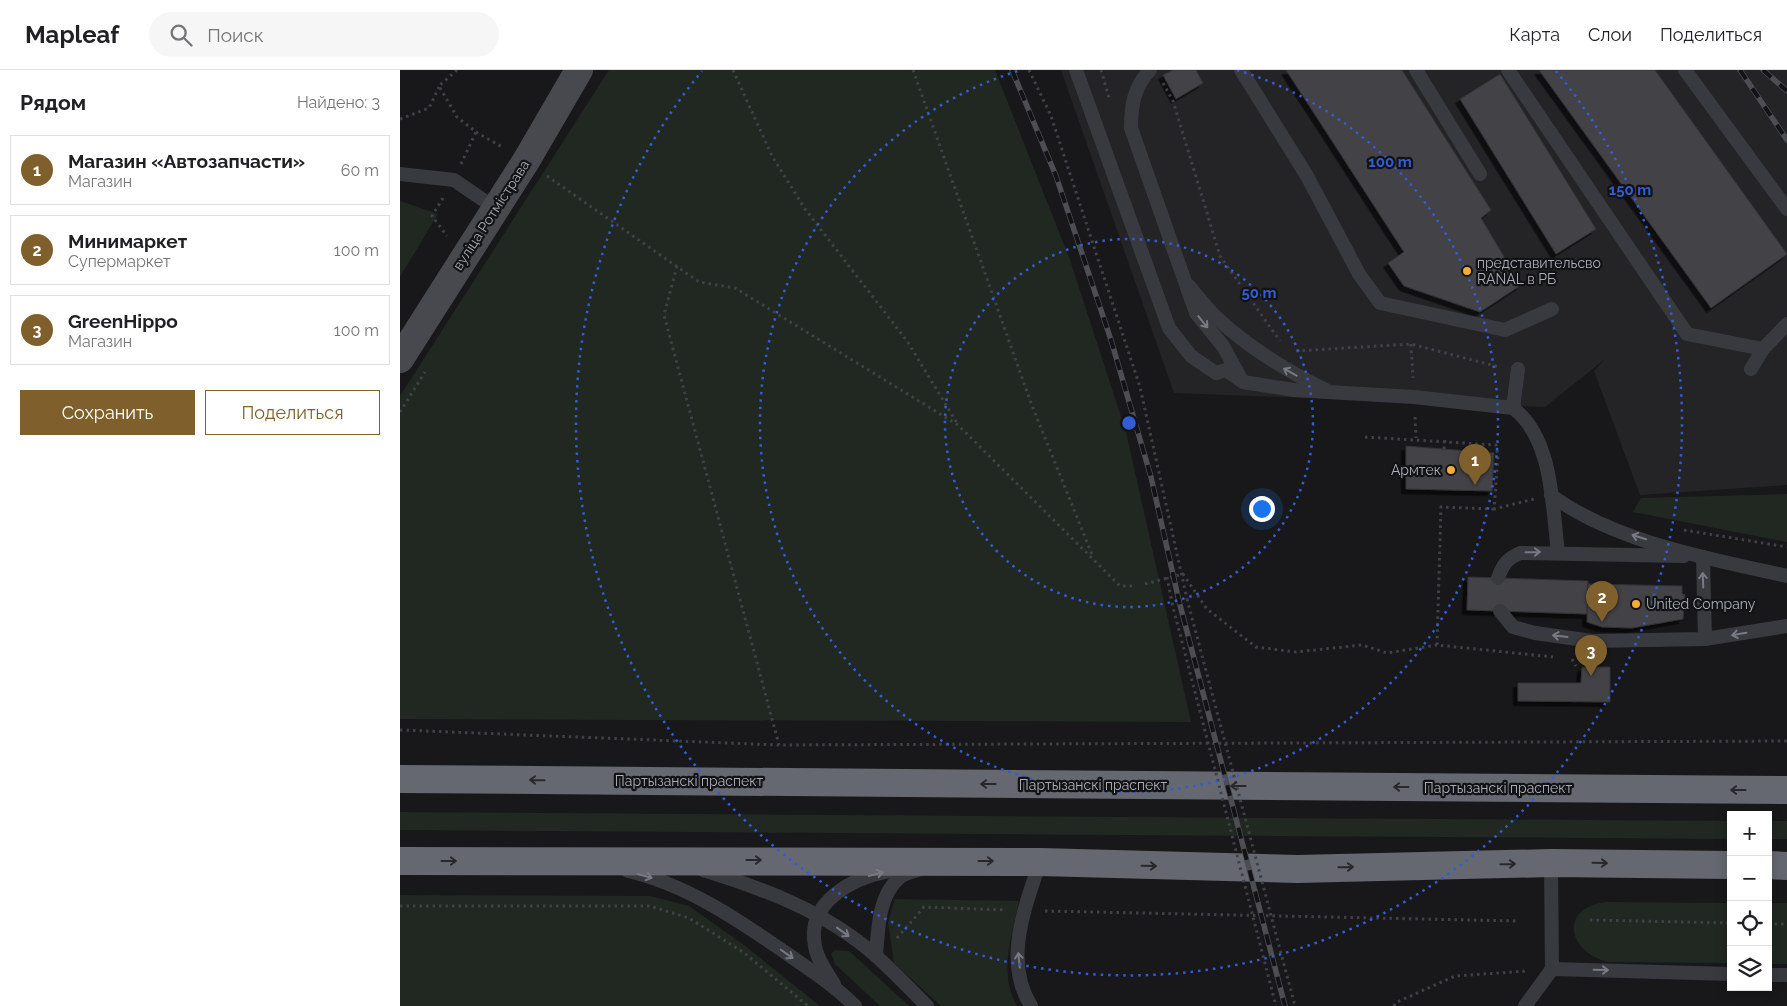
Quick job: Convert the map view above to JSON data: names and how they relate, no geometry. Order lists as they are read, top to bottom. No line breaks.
{"streets":{"highway":["Партызанскі праспект"],"street":["вуліца Ротмістрава"]},"places":["представительсво RANAL в РБ","Армтек","United Company"],"page":{"header":"Mapleaf","search":"Поиск","nav":["Карта","Слои","Поделиться"],"heading":["Рядом","Найдено: 3"],"list":[{"mark":"1","name":"Магазин «Автозапчасти»","note":"Магазин","value":"60 m"},{"mark":"2","name":"Минимаркет","note":"Супермаркет","value":"100 m"},{"mark":"3","name":"GreenHippo","note":"Магазин","value":"100 m"}],"buttons":["Сохранить","Поделиться"],"pins":["1","2","3"],"map_buttons":["+","−"]},"rings":["100 m","150 m","50 m"]}
